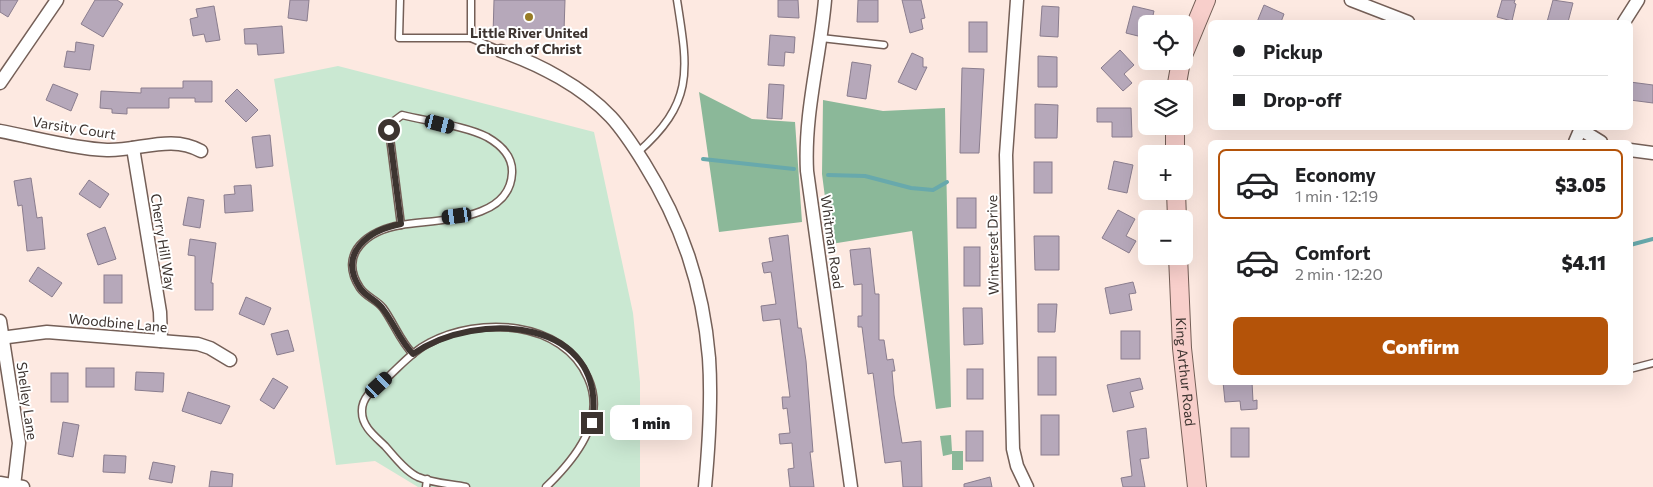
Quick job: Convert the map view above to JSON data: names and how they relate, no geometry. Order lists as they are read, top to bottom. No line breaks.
{"streets":{"street":["Varsity Court","Cherry Hill Way","Whitman Road","Winterset Drive","Woodbine Lane","King Arthur Road","Shelley Lane"]},"crossings":[["Varsity Court","Cherry Hill Way"],["Cherry Hill Way","Woodbine Lane"],["Woodbine Lane","Shelley Lane"]],"places":["Little River United Church of Christ"],"page":{"map_buttons":["+","−"],"banner":["Pickup","Drop-off"],"list":[{"name":"Economy","note":"1 min · 12:19","value":"$3.05"},{"name":"Comfort","note":"2 min · 12:20","value":"$4.11"}],"buttons":"Confirm","bubble":"1 min"}}
